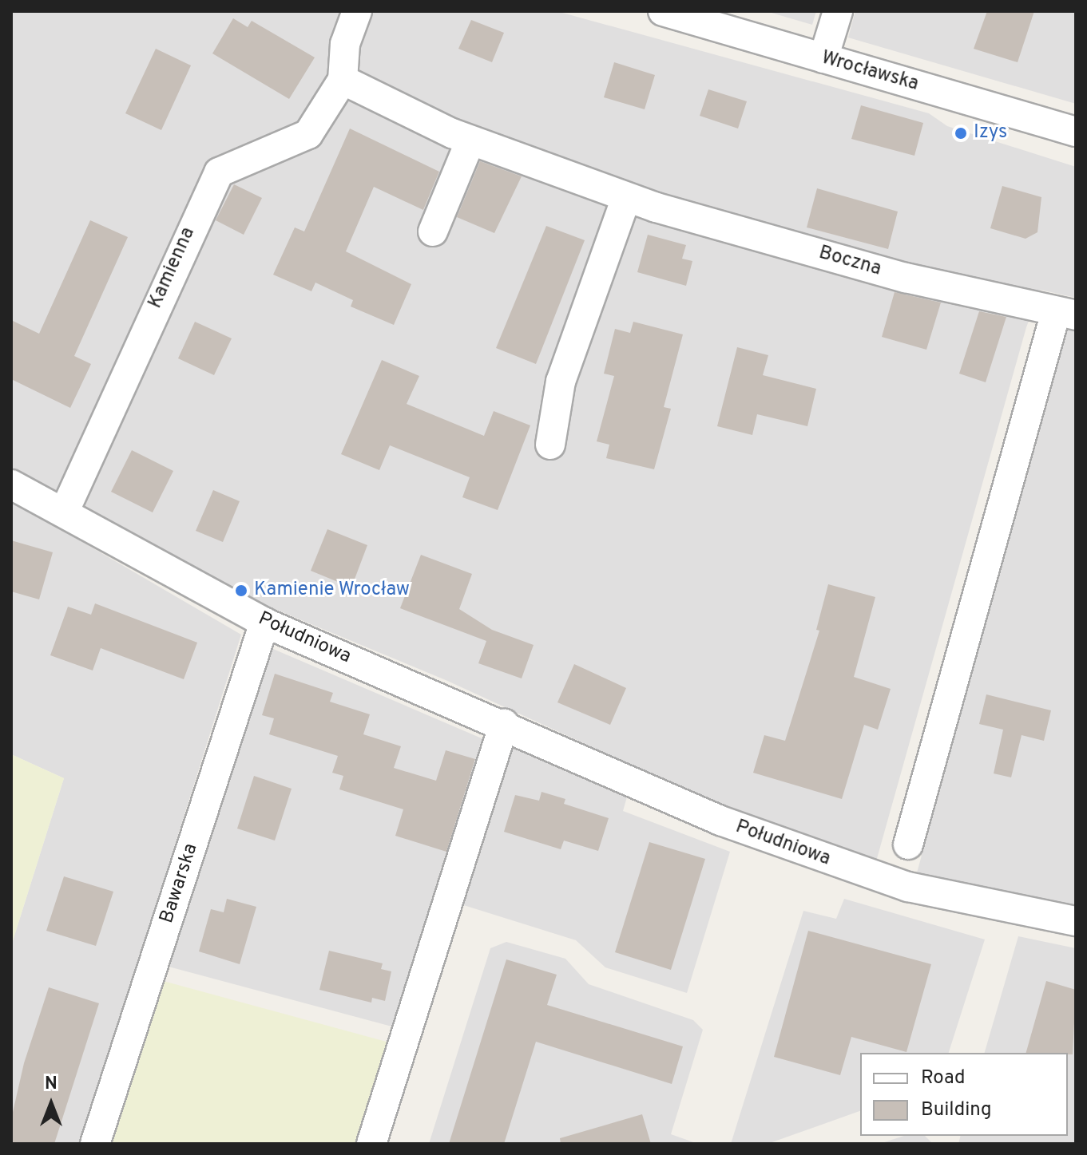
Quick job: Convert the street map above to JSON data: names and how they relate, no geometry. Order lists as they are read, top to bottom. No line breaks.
{"streets":{"street":["Wrocławska","Boczna","Kamienna","Południowa","Bawarska"]},"crossings":[["Boczna","Kamienna"],["Kamienna","Południowa"],["Południowa","Bawarska"]],"places":["Izys","Kamienie Wrocław"],"legend":["Road","Building"],"north":"top"}
